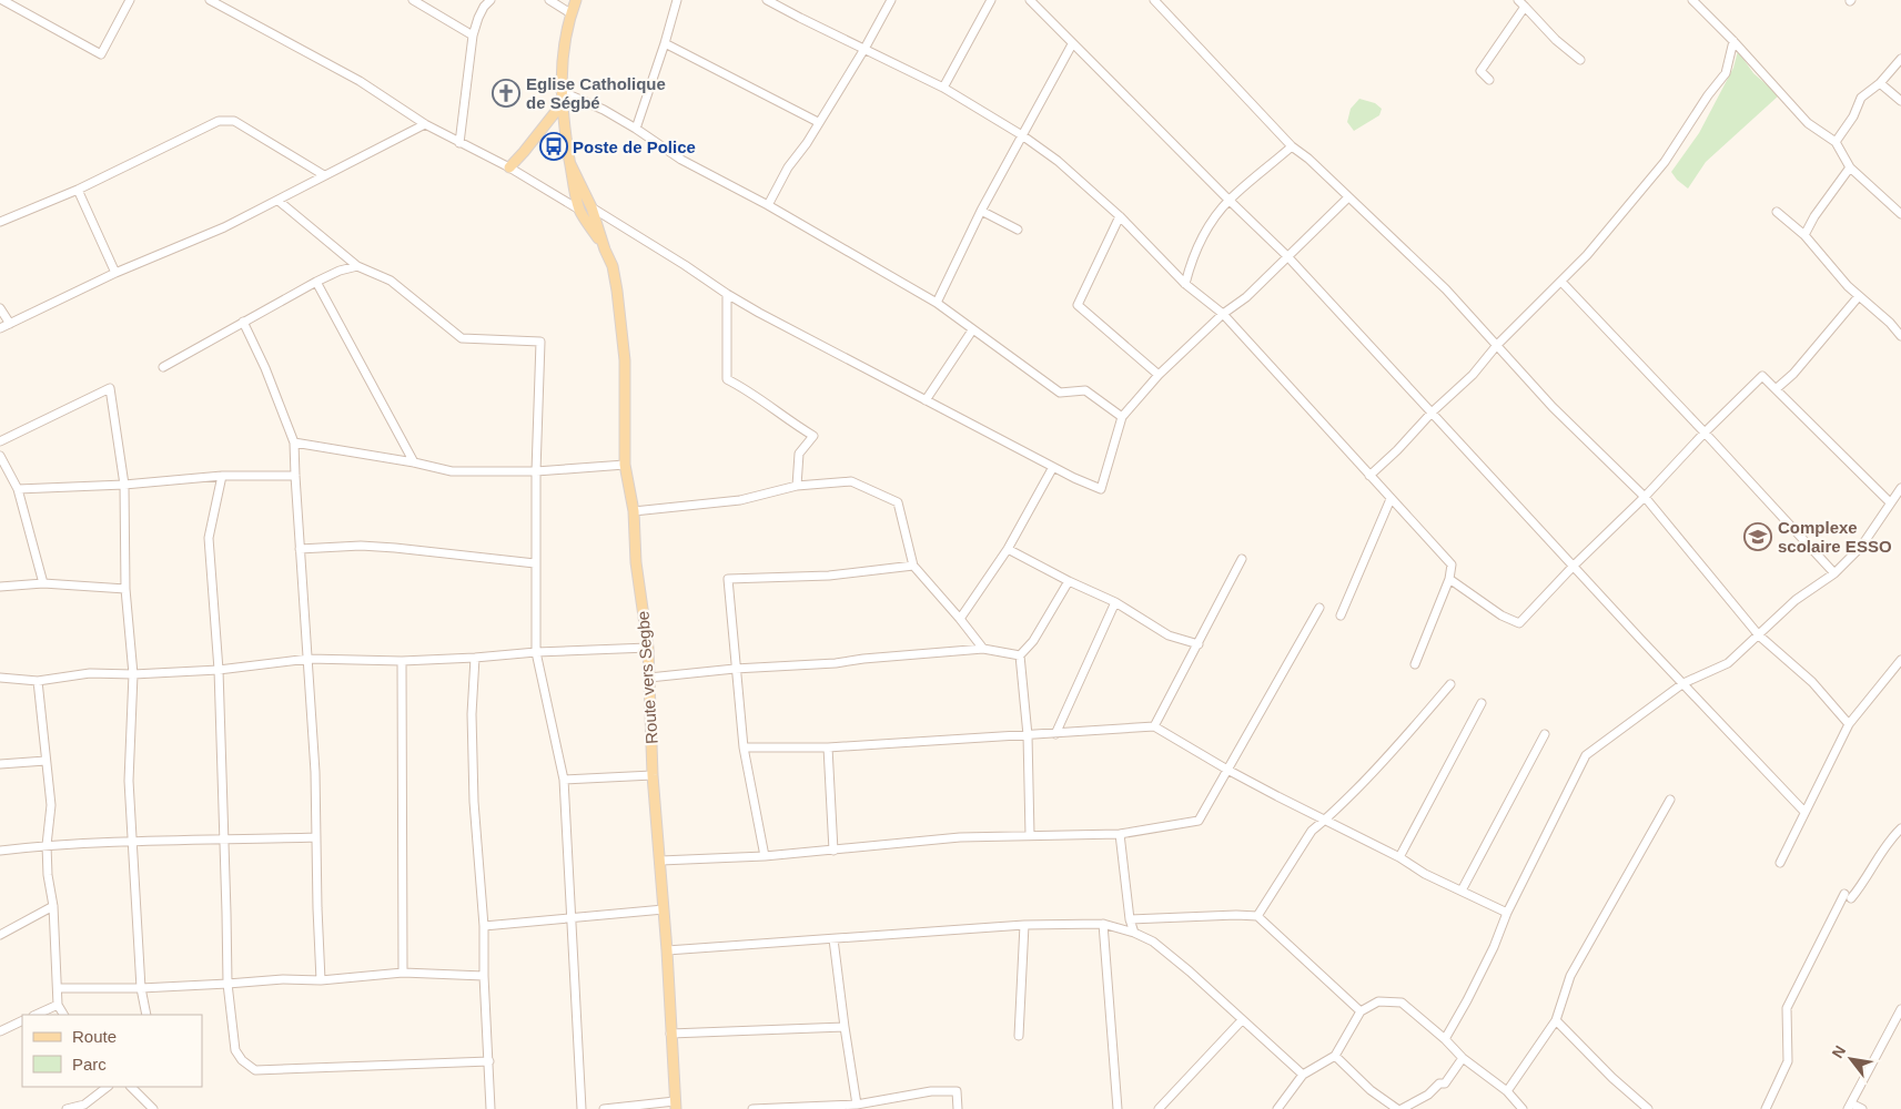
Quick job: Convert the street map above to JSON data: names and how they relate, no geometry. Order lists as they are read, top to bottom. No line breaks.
{"streets":{"main road":["Route vers Segbe"]},"places":{"church":["Eglise Catholique de Ségbé"],"bus stop":["Poste de Police"],"school or university":["Complexe scolaire ESSO"]},"legend":["Route","Parc"],"north":"top left"}
